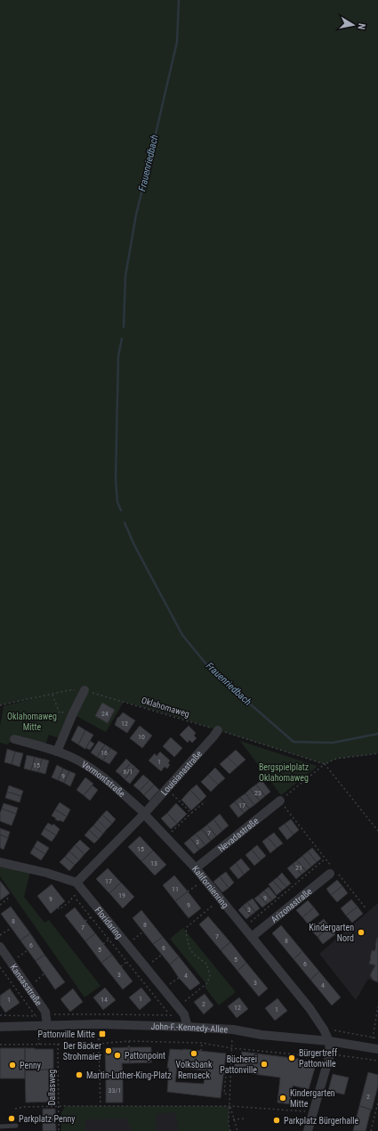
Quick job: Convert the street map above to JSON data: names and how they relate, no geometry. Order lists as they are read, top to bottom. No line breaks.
{"streets":{"street":["Louisianastraße","Vermontstraße","Nevadastraße","Kalifornienring","Arizonastraße","Floridaring","Kansasstraße","John-F.-Kennedy-Allee"],"path":["Oklahomaweg","Dallasweg"]},"crossings":[["Oklahomaweg","Louisianastraße"],["Louisianastraße","Vermontstraße"],["Louisianastraße","Kalifornienring"],["Vermontstraße","Kalifornienring"],["Nevadastraße","Kalifornienring"],["Kalifornienring","Arizonastraße"],["Kalifornienring","John-F.-Kennedy-Allee"],["Floridaring","John-F.-Kennedy-Allee"],["Kansasstraße","John-F.-Kennedy-Allee"],["John-F.-Kennedy-Allee","Dallasweg"]],"water":["Frauenriedbach"],"parks":["Oklahomaweg Mitte","Bergspielplatz Oklahomaweg"],"places":{"other":["Kindergarten Nord","Der Bäcker Strohmaier","Volksbank Remseck","Pattonpoint","Bürgertreff Pattonville","Bücherei Pattonville","Penny","Martin-Luther-King-Platz","Kindergarten Mitte","Parkplatz Penny","Parkplatz Bürgerhalle"],"transit":["Pattonville Mitte"]},"house_numbers":["24","12","10","16","1","15","6/1","9","23","17","7","3","15","13","21","17","11","19","9","9","9","3","8","8","7","7","8","6","6","5","5","6","3","4","3","4","1","1","14","2","12","1","33/1","2"],"north":"right"}
